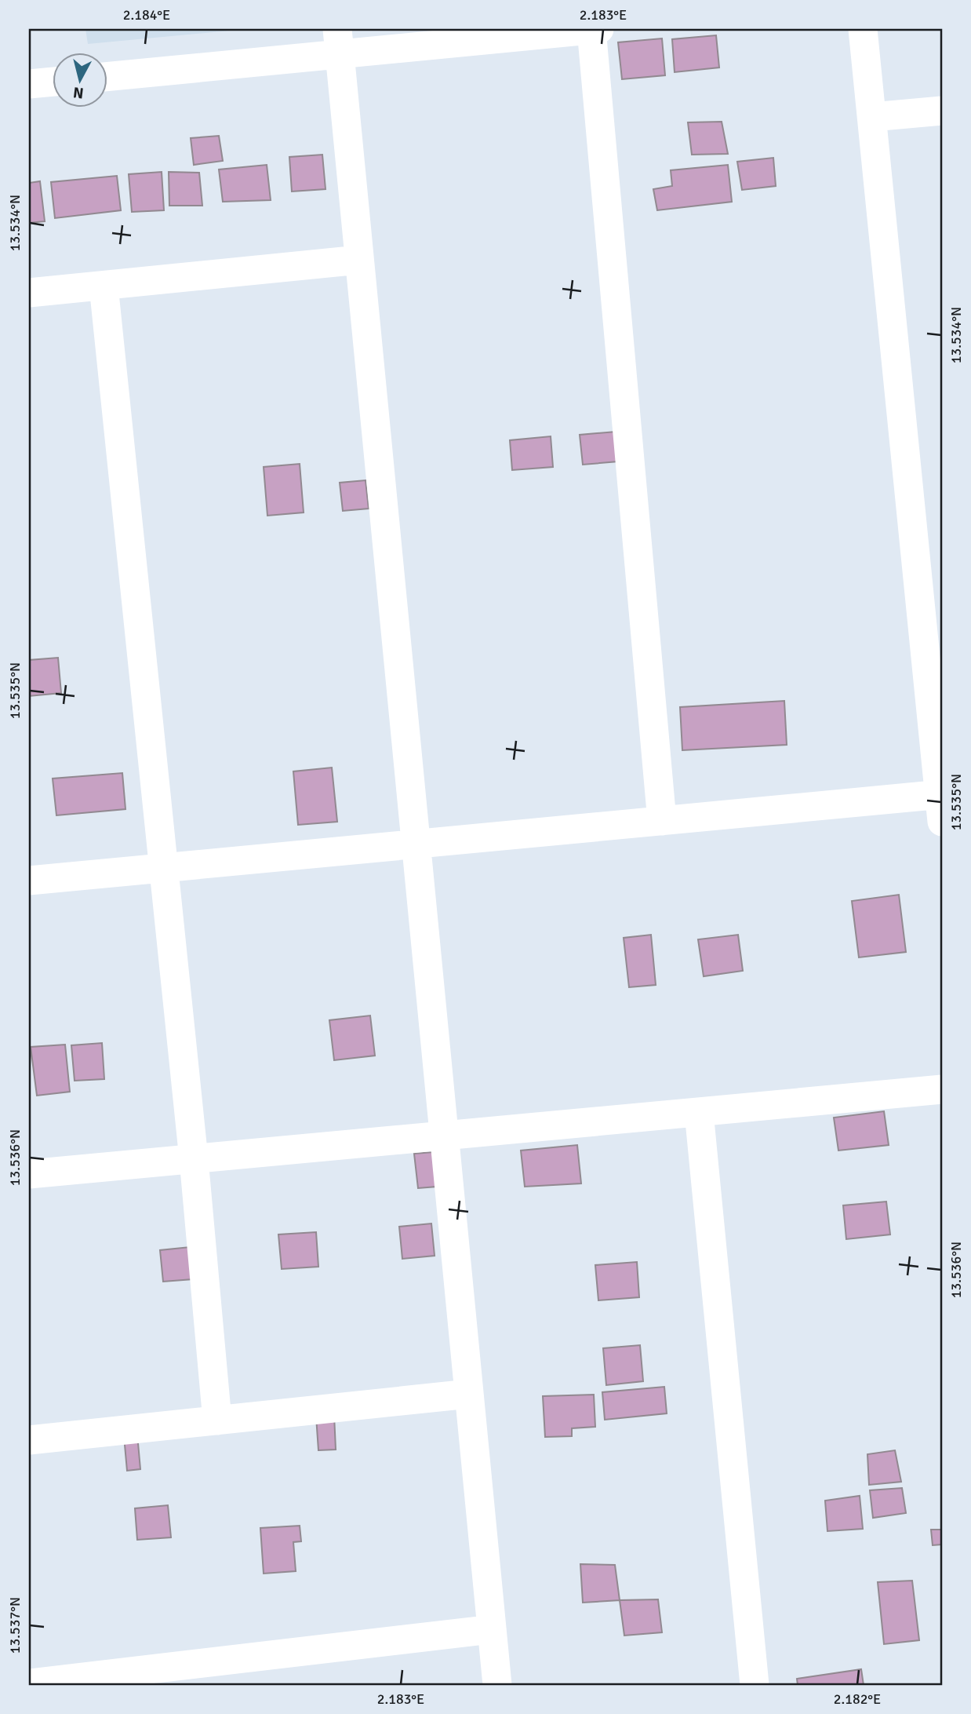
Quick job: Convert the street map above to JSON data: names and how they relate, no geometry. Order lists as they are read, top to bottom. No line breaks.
{"north":"bottom","coordinates":["2.184°E","2.183°E","13.534°N","13.535°N","13.536°N","13.537°N","2.182°E"]}
